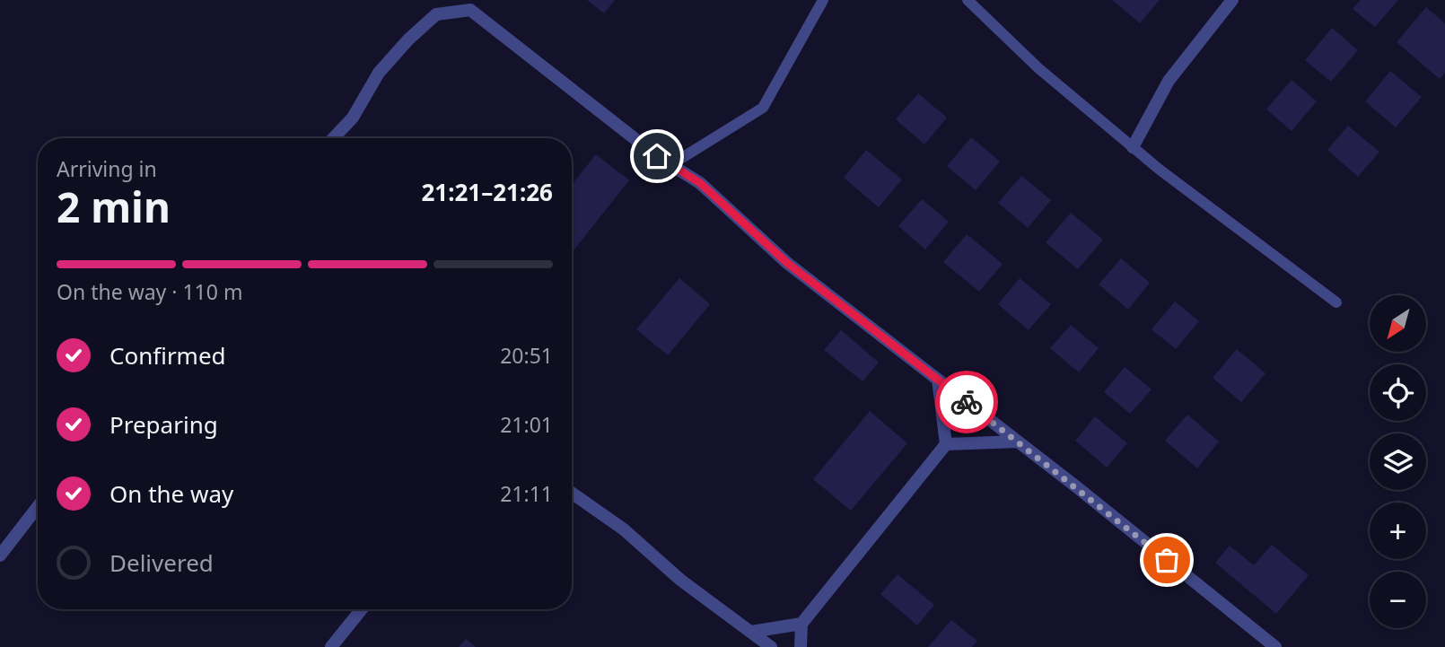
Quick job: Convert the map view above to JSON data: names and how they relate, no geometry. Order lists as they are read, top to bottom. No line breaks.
{"north":"bottom left","page":{"heading":["2 min","Arriving in","21:21–21:26"],"bar":"On the way · 110 m","map_buttons":["+","−"],"list":[["Confirmed","20:51"],["Preparing","21:01"],["On the way","21:11"],"Delivered"]}}
